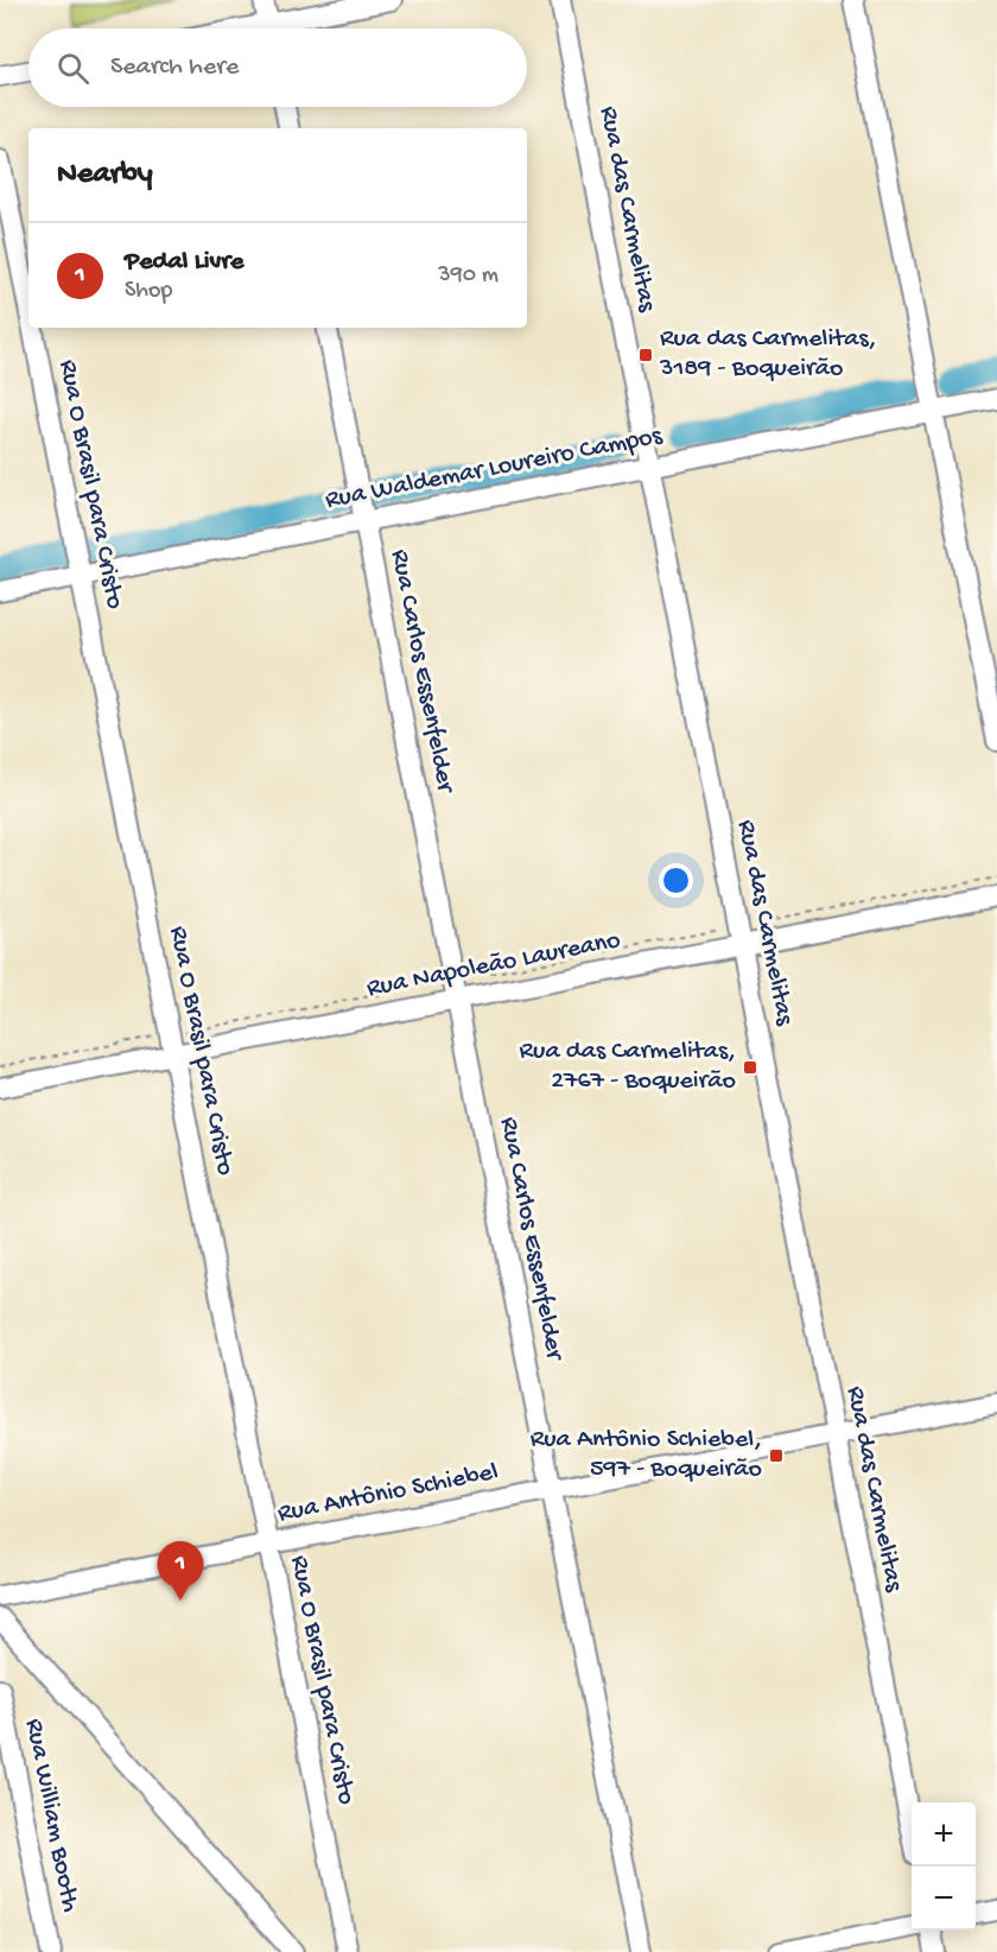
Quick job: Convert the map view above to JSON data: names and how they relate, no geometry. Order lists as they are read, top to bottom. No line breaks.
{"streets":{"street":["Rua das Carmelitas","Rua Waldemar Loureiro Campos","Rua O Brasil para Cristo","Rua Carlos Essenfelder","Rua Napoleão Laureano","Rua Antônio Schiebel","Rua William Booth"]},"crossings":[["Rua das Carmelitas","Rua Waldemar Loureiro Campos"],["Rua das Carmelitas","Rua Napoleão Laureano"],["Rua das Carmelitas","Rua Antônio Schiebel"],["Rua Waldemar Loureiro Campos","Rua O Brasil para Cristo"],["Rua Waldemar Loureiro Campos","Rua Carlos Essenfelder"],["Rua O Brasil para Cristo","Rua Napoleão Laureano"],["Rua O Brasil para Cristo","Rua Antônio Schiebel"],["Rua Carlos Essenfelder","Rua Napoleão Laureano"],["Rua Carlos Essenfelder","Rua Antônio Schiebel"]],"places":{"transit":["Rua das Carmelitas, 3189 - Boqueirão","Rua das Carmelitas, 2767 - Boqueirão","Rua Antônio Schiebel, 597 - Boqueirão"]},"page":{"search":"Search here","heading":"Nearby","list":[{"mark":"1","name":"Pedal Livre","note":"Shop","value":"390 m"}],"pins":"1","map_buttons":["+","−"]}}
